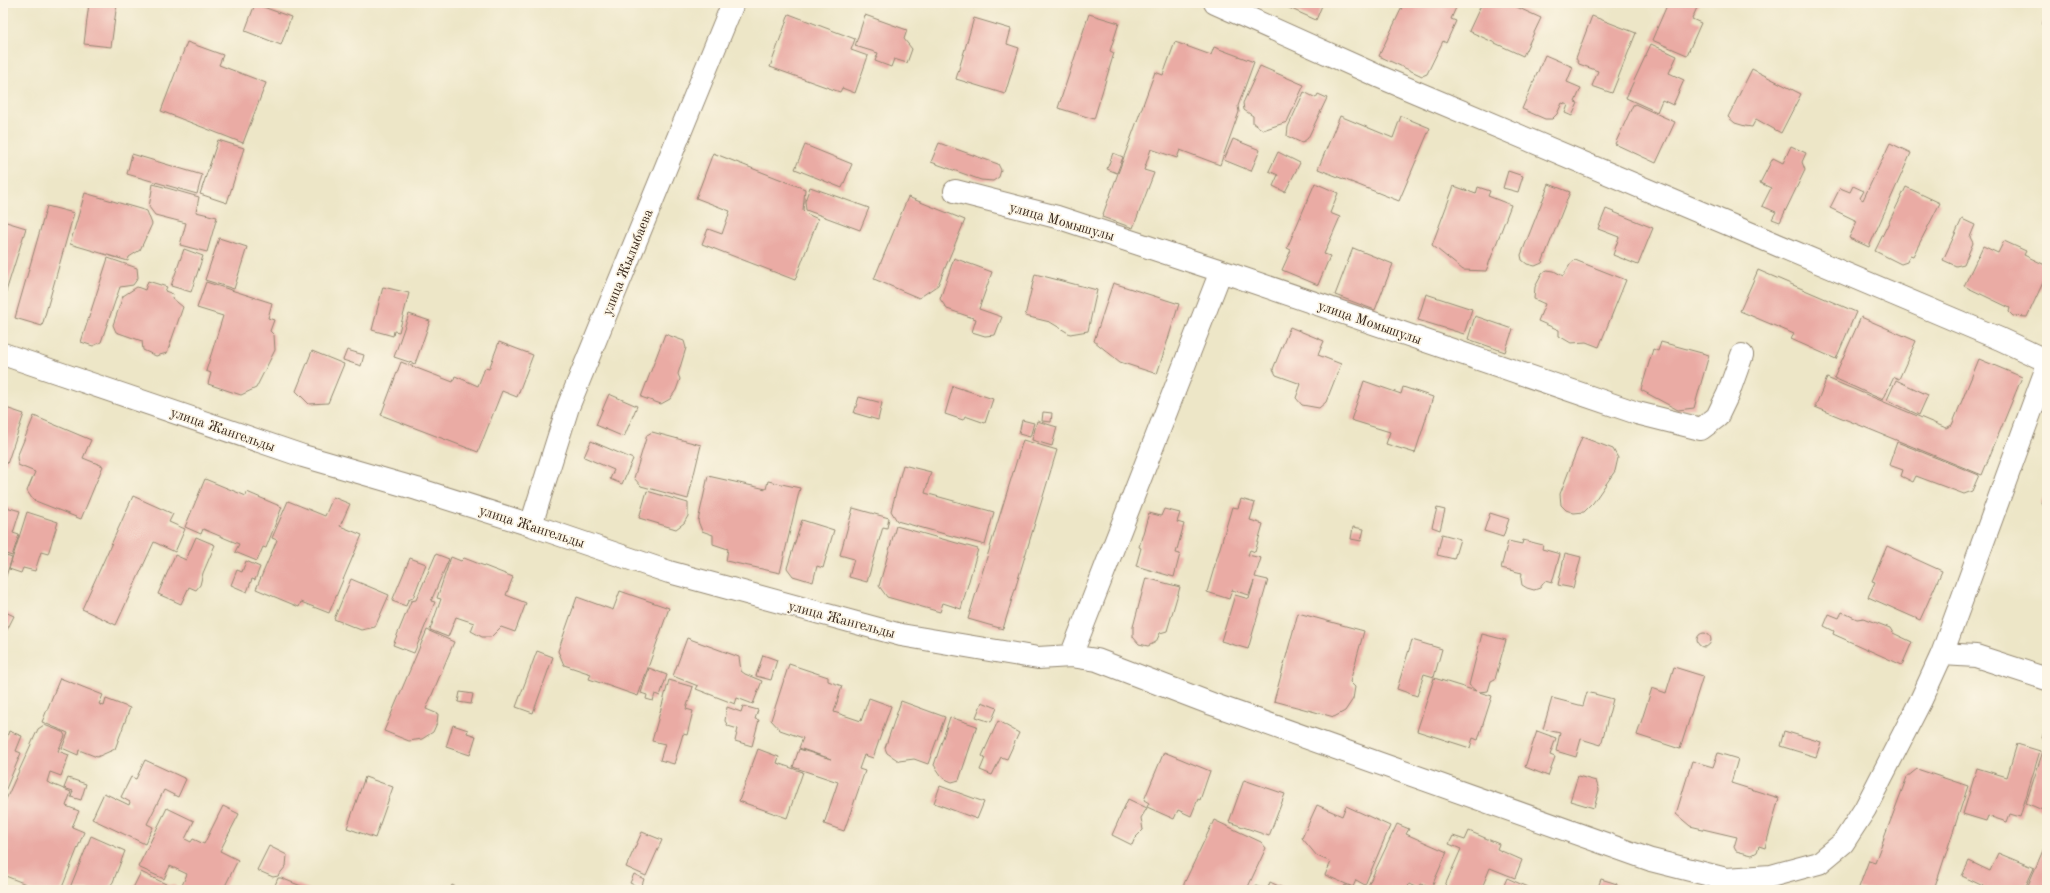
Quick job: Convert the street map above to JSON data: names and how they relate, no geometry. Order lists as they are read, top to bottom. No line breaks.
{"streets":{"street":["улица Момышулы","улица Жылыбаева","улица Жангельды"]},"crossings":[["улица Жылыбаева","улица Жангельды"]]}
